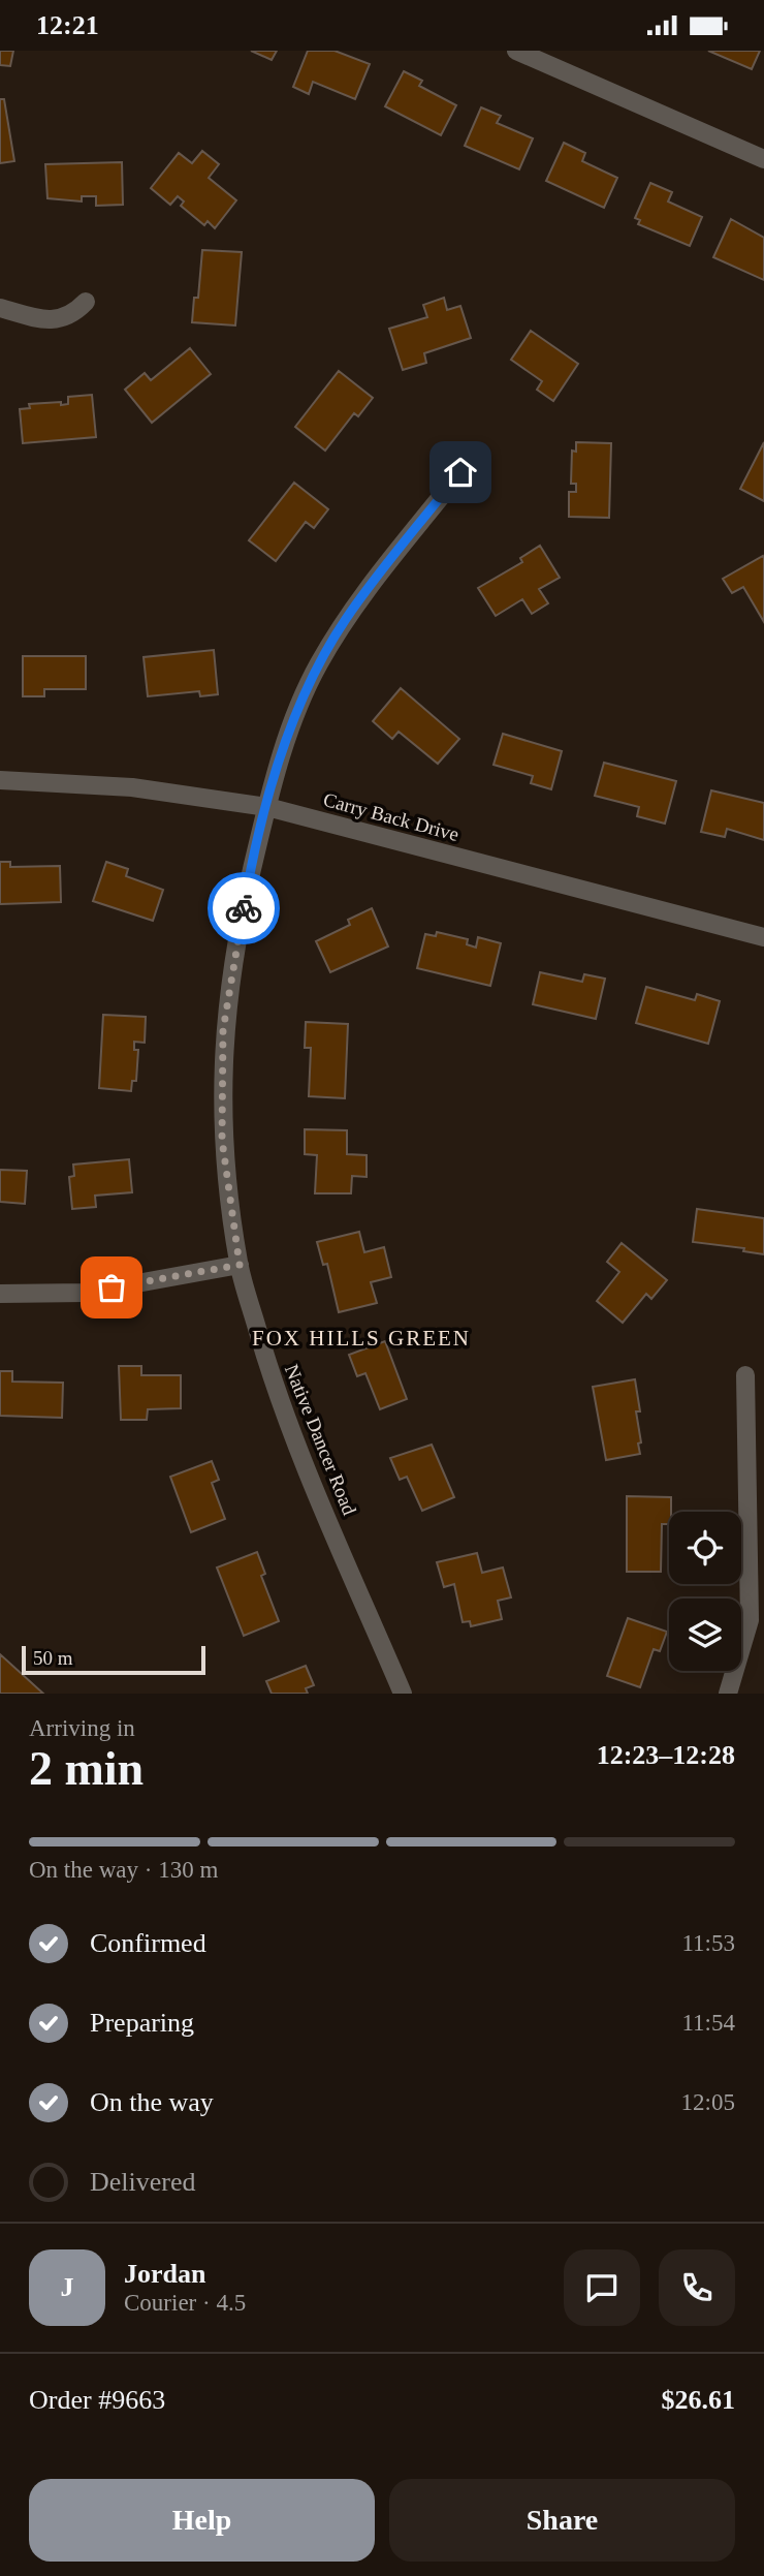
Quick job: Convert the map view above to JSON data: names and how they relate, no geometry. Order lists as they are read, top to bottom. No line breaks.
{"streets":{"street":["Carry Back Drive","Native Dancer Road"]},"crossings":[["Carry Back Drive","Native Dancer Road"]],"districts":["FOX HILLS GREEN"],"scale_bar":"50 m","page":{"status":"12:21","scale":"50 m","heading":["2 min","Arriving in","12:23–12:28"],"panel":["Jordan","Courier · 4.5","Order #9663","$26.61"],"bar":"On the way · 130 m","list":[["Confirmed","11:53"],["Preparing","11:54"],["On the way","12:05"],"Delivered"],"round":"J","buttons":["Help","Share"]}}
